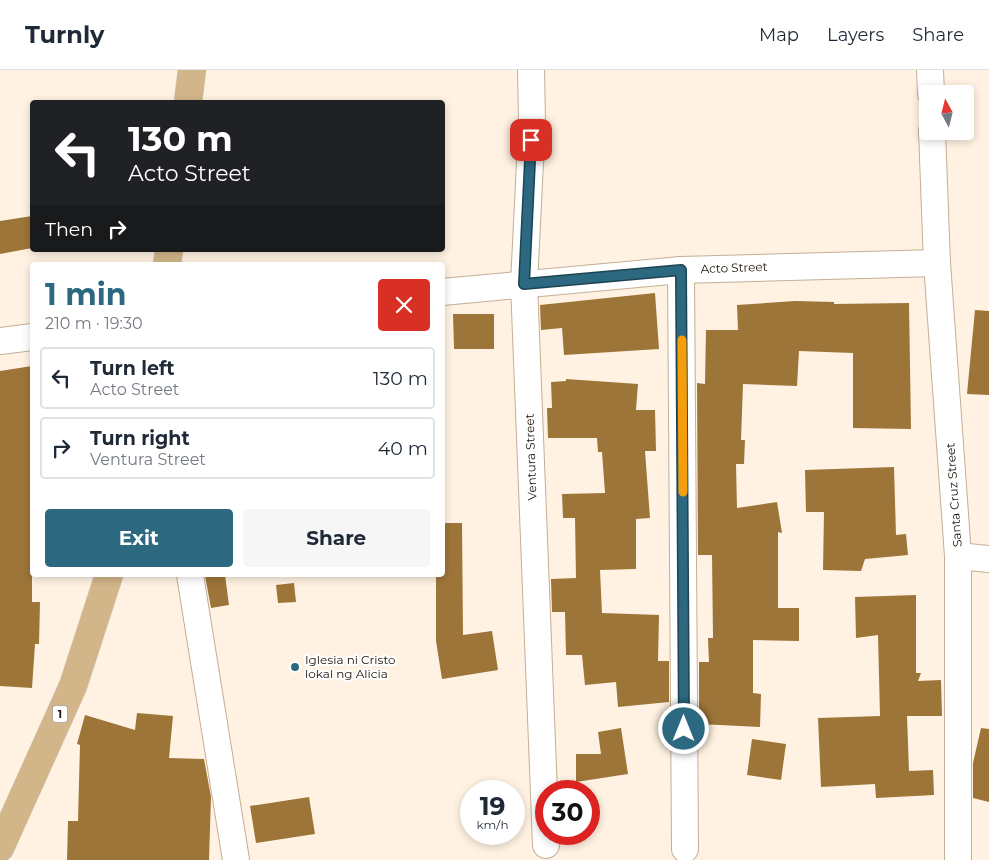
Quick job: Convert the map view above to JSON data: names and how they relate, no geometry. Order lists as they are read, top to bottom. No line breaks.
{"streets":{"main road":["1"],"street":["Acto Street","Ventura Street","Santa Cruz Street"]},"crossings":[["Acto Street","Ventura Street"],["Acto Street","Santa Cruz Street"]],"places":["Iglesia ni Cristo lokal ng Alicia"],"north":"top","page":{"header":"Turnly","nav":["Map","Layers","Share"],"turn":["130 m","Acto Street"],"then":"Then","heading":["1 min","210 m · 19:30"],"list":[{"name":"Turn left","note":"Acto Street","value":"130 m"},{"name":"Turn right","note":"Ventura Street","value":"40 m"}],"buttons":["Exit","Share"],"speed":"19 km/h","limit":"30"}}
